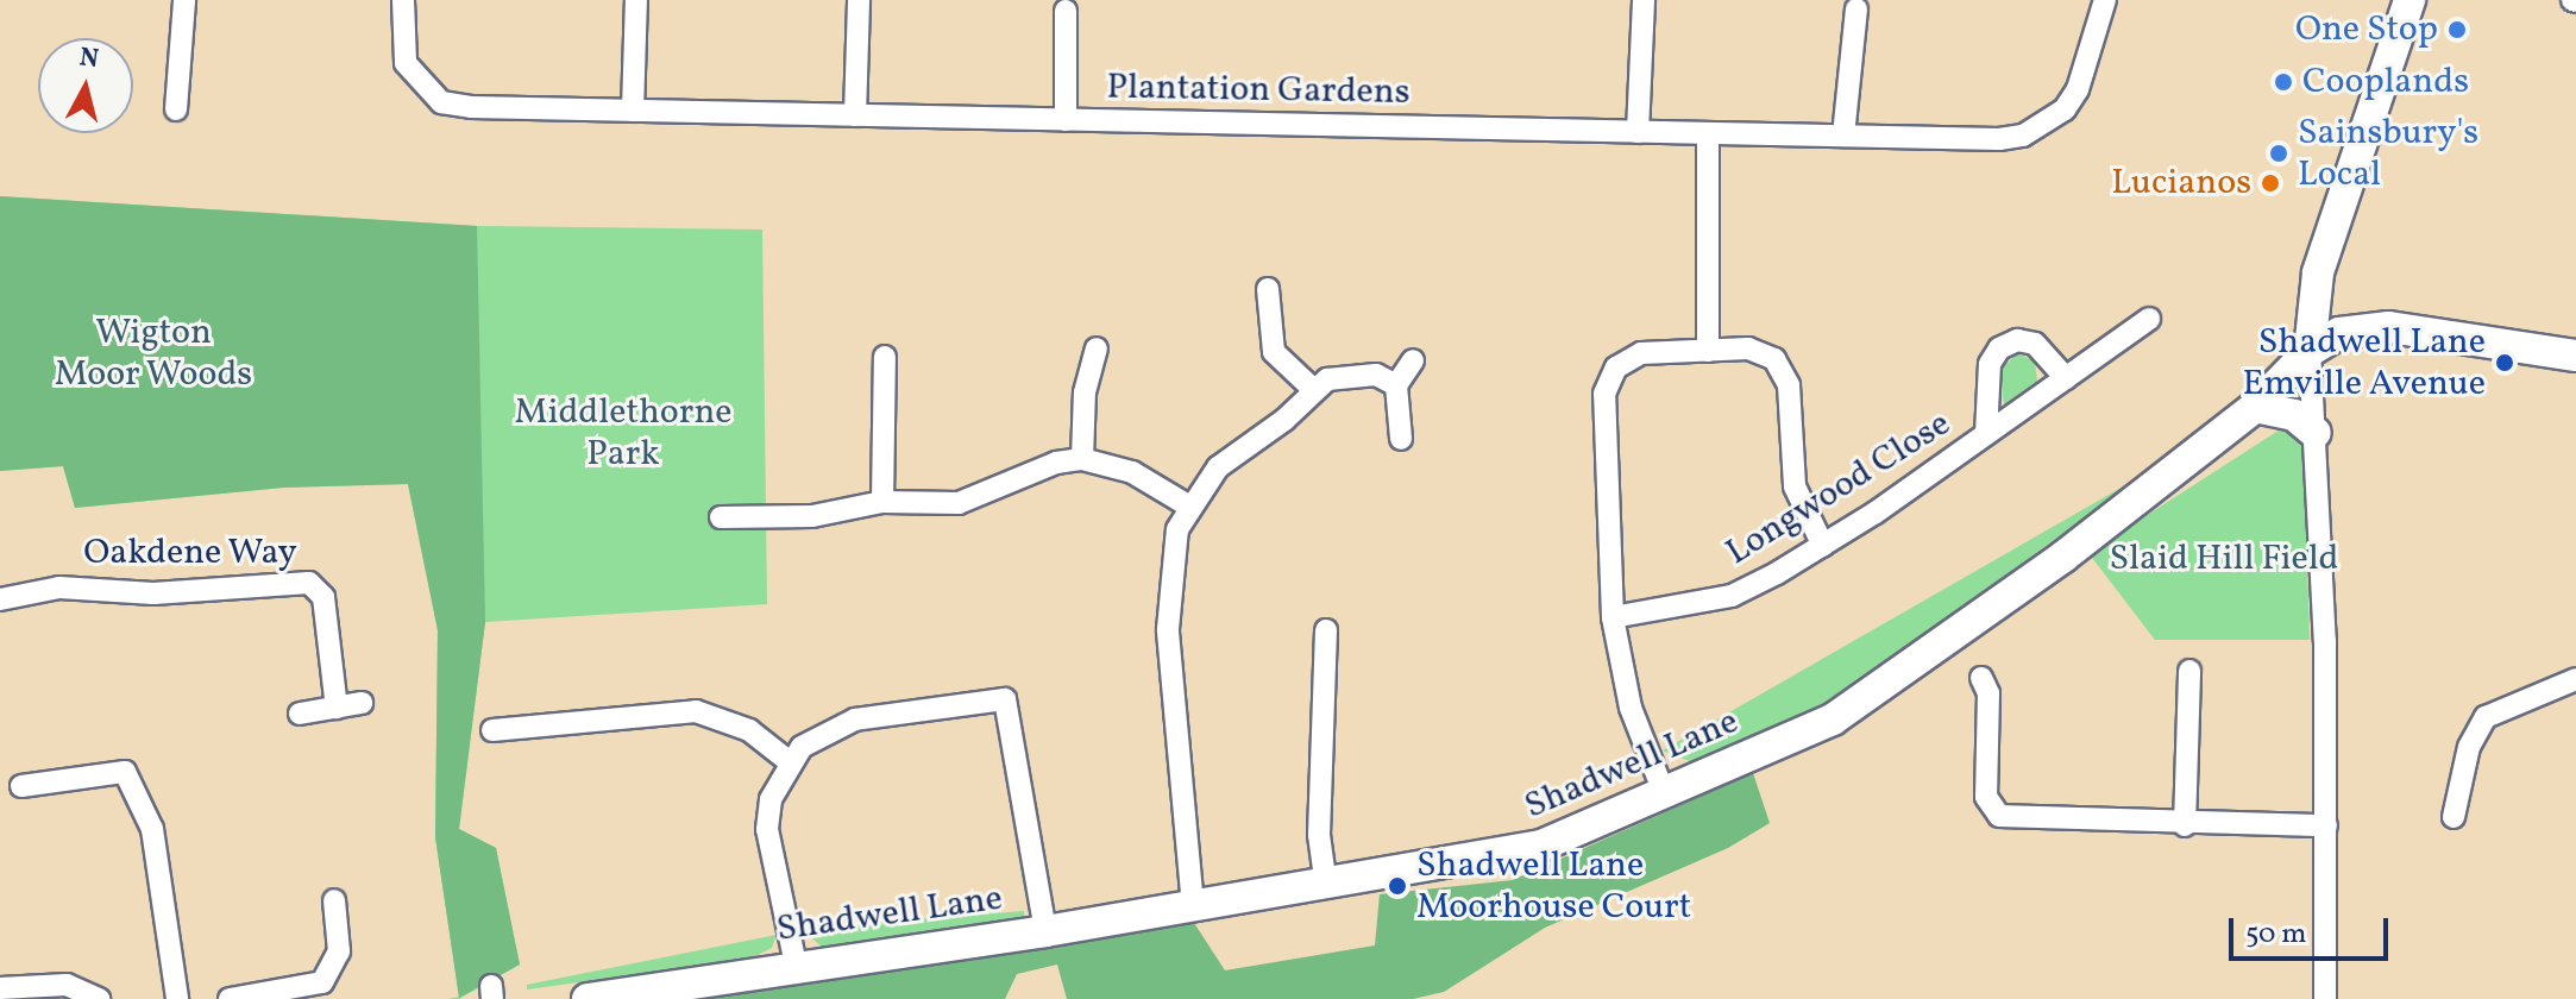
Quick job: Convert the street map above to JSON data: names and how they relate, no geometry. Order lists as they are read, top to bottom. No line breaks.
{"streets":{"street":["Plantation Gardens","Longwood Close","Oakdene Way","Shadwell Lane"]},"parks":["Wigton Moor Woods","Middlethorne Park","Slaid Hill Field"],"places":["One Stop","Cooplands","Sainsbury's Local","Lucianos","Shadwell Lane Emville Avenue","Shadwell Lane Moorhouse Court"],"scale_bar":"50 m","north":"top"}
